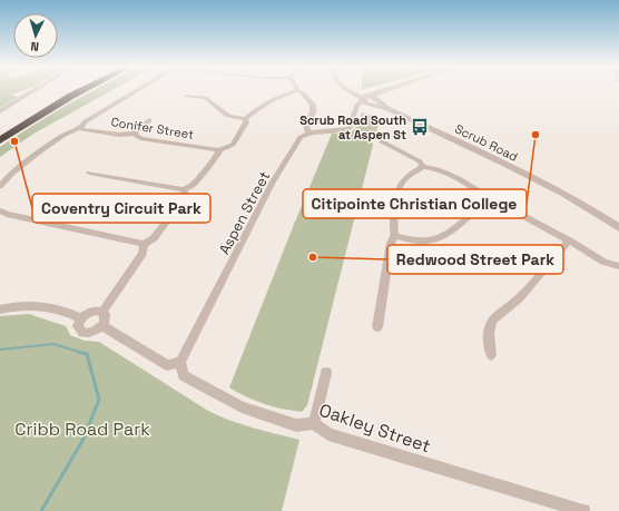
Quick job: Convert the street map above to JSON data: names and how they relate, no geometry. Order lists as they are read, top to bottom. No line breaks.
{"streets":{"street":["Conifer Street","Scrub Road","Aspen Street","Oakley Street"]},"crossings":[["Aspen Street","Oakley Street"]],"parks":["Cribb Road Park"],"places":{"bus stop":["Scrub Road South at Aspen St"],"other":["Citipointe Christian College","Coventry Circuit Park","Redwood Street Park"]},"north":"bottom"}
